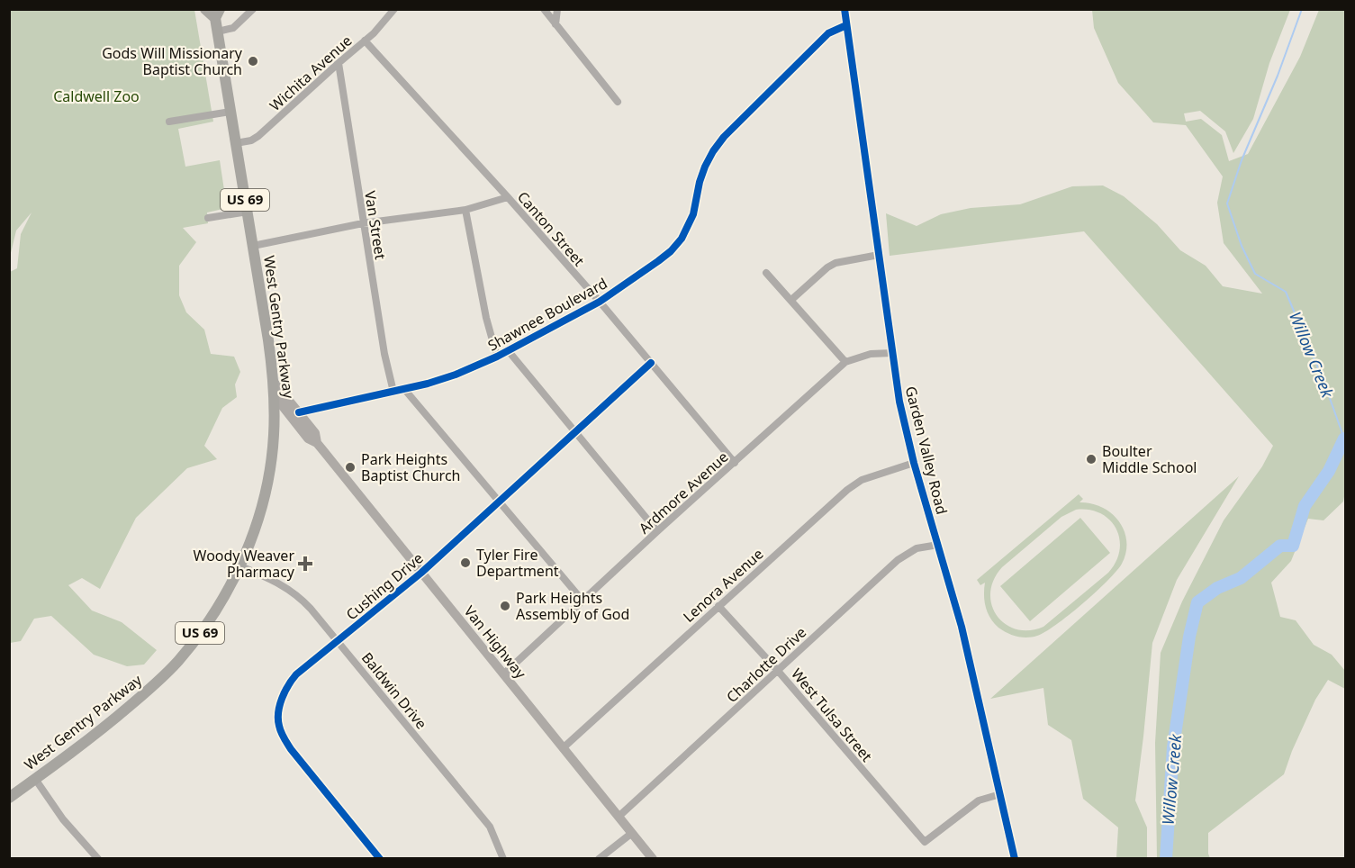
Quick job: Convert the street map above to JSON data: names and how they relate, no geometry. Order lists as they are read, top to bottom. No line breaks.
{"streets":{"main road":["US 69","West Gentry Parkway","Van Highway"],"street":["Wichita Avenue","Van Street","Canton Street","Shawnee Boulevard","Garden Valley Road","Ardmore Avenue","Lenora Avenue","Cushing Drive","Charlotte Drive","Baldwin Drive","West Tulsa Street"]},"crossings":[["Wichita Avenue","Van Street"],["Wichita Avenue","Canton Street"],["Wichita Avenue","West Gentry Parkway"],["Van Street","Shawnee Boulevard"],["Canton Street","Shawnee Boulevard"],["Canton Street","Ardmore Avenue"],["Canton Street","Cushing Drive"],["Shawnee Boulevard","Garden Valley Road"],["Shawnee Boulevard","Van Highway"],["West Gentry Parkway","Van Highway"],["West Gentry Parkway","Baldwin Drive"],["Garden Valley Road","Ardmore Avenue"],["Garden Valley Road","Lenora Avenue"],["Garden Valley Road","Charlotte Drive"],["Garden Valley Road","West Tulsa Street"],["Ardmore Avenue","Van Highway"],["Lenora Avenue","Van Highway"],["Lenora Avenue","West Tulsa Street"],["Cushing Drive","Van Highway"],["Cushing Drive","Baldwin Drive"],["Van Highway","Charlotte Drive"],["Charlotte Drive","West Tulsa Street"]],"water":["Willow Creek"],"parks":["Caldwell Zoo"],"places":{"other":["Gods Will Missionary Baptist Church","Boulter Middle School","Park Heights Baptist Church","Tyler Fire Department","Park Heights Assembly of God"],"health":["Woody Weaver Pharmacy"]}}
